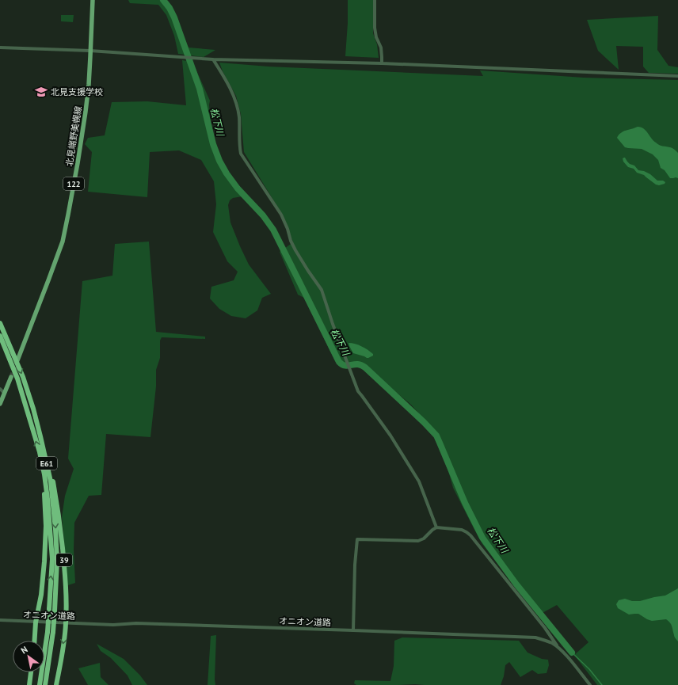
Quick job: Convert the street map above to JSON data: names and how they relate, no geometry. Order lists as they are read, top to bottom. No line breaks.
{"streets":{"highway":["E61","39"],"main road":["北見端野美幌線","122"],"street":["オニオン道路"]},"crossings":[["E61","39"],["39","オニオン道路"]],"water":["松下川"],"places":{"school or university":["北見支援学校"]},"north":"top left"}
